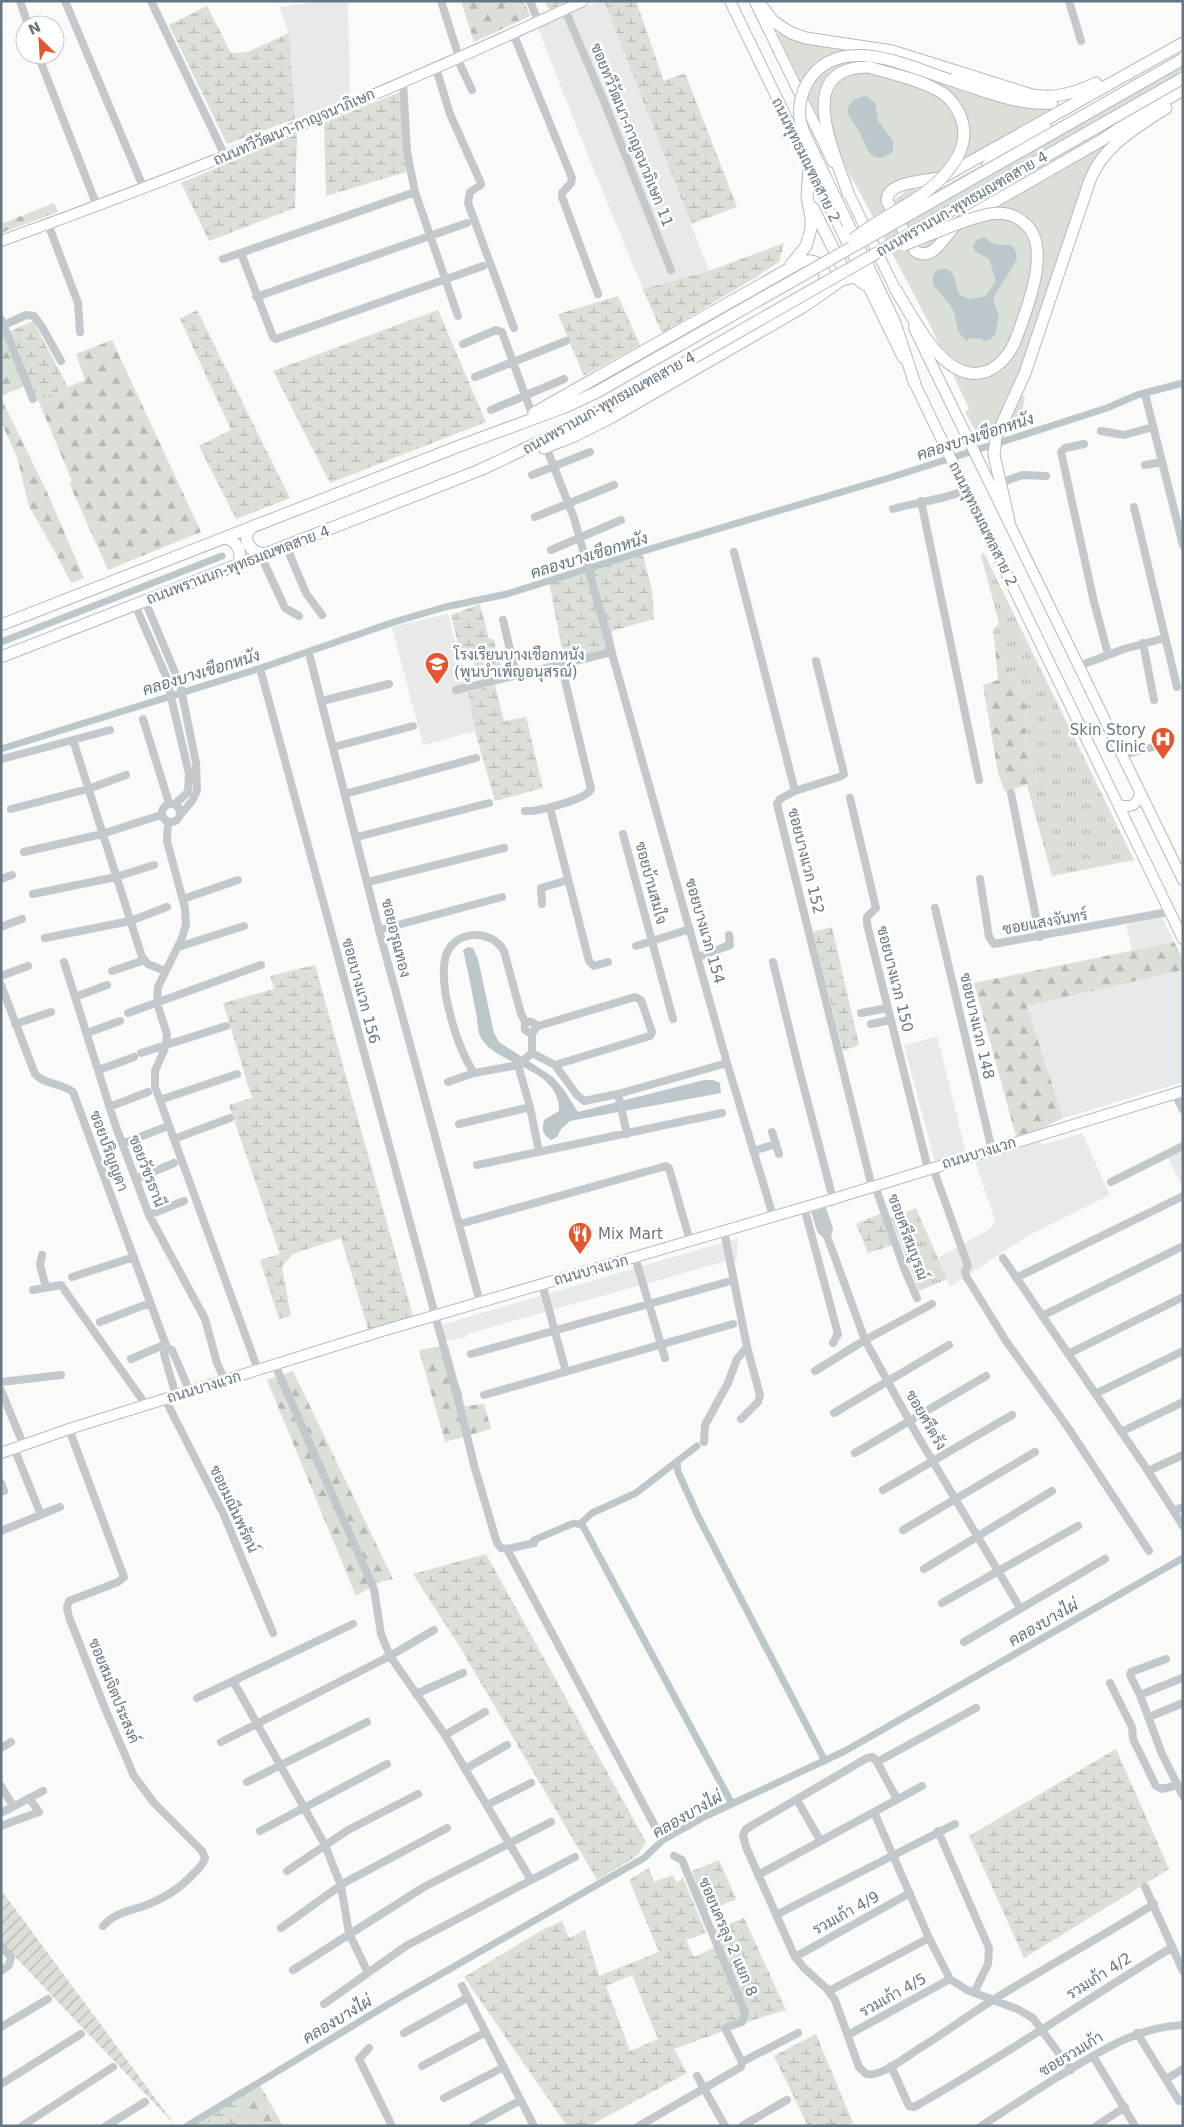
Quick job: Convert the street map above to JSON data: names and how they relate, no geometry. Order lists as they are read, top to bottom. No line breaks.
{"streets":{"main road":["ถนนทวีวัฒนา-กาญจนาภิเษก","ถนนพุทธมณฑลสาย 2","ถนนพรานนก-พุทธมณฑลสาย 4","ถนนบางแวก"],"street":["ซอยทวีวัฒนา-กาญจนาภิเษก 11","ซอยบางแวก 152","ซอยบ้านสมใจ","ซอยแสงจันทร์","ซอยบางแวก 154","ซอยอรุณทอง","ซอยบางแวก 150","ซอยบางแวก 156","ซอยบางแวก 148","ซอยปริญญดา","ซอยวัชรธานี","ซอยศรีสมบูรณ์","ซอยศรีตรัง","ซอยมณีนพรัตน์","ซอยสมจิตประสงค์","รวมเก้า 4/9","ซอยนครลุง 2 แยก 8","รวมเก้า 4/2","รวมเก้า 4/5","ซอยรวมเก้า"]},"crossings":[["ถนนทวีวัฒนา-กาญจนาภิเษก","ซอยทวีวัฒนา-กาญจนาภิเษก 11"],["ถนนพุทธมณฑลสาย 2","ซอยแสงจันทร์"],["ซอยบางแวก 152","ถนนบางแวก"],["ซอยบางแวก 152","ซอยศรีสมบูรณ์"],["ซอยบ้านสมใจ","ซอยบางแวก 154"],["ซอยบางแวก 154","ถนนบางแวก"],["ซอยอรุณทอง","ถนนบางแวก"],["ซอยบางแวก 150","ถนนบางแวก"],["ซอยบางแวก 156","ถนนบางแวก"],["ซอยบางแวก 148","ถนนบางแวก"],["ซอยปริญญดา","ถนนบางแวก"],["ถนนบางแวก","ซอยวัชรธานี"],["ถนนบางแวก","ซอยศรีสมบูรณ์"],["ถนนบางแวก","ซอยศรีตรัง"],["ถนนบางแวก","ซอยมณีนพรัตน์"],["ถนนบางแวก","ซอยสมจิตประสงค์"]],"water":["คลองบางเชือกหนัง","คลองบางไผ่"],"places":{"school or university":["โรงเรียนบางเชือกหนัง (พูนบำเพ็ญอนุสรณ์)"],"hospital":["Skin Story Clinic"],"restaurant":["Mix Mart"]},"north":"top left"}
